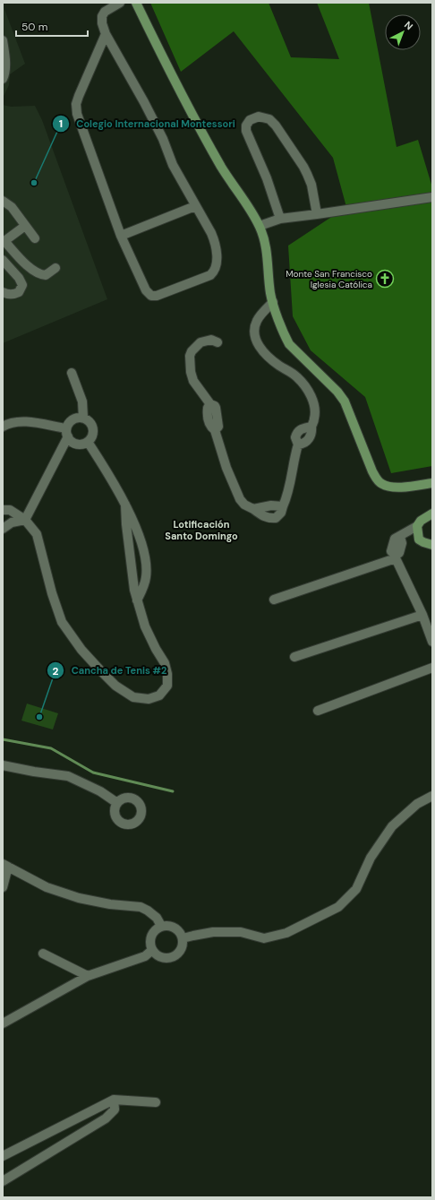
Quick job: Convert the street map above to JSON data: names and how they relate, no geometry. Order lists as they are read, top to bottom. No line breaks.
{"districts":["Lotificación Santo Domingo"],"places":{"other":["Colegio Internacional Montessori","Cancha de Tenis #2"],"church":["Monte San Francisco Iglesia Católica"]},"scale_bar":"50 m","north":"top right"}
